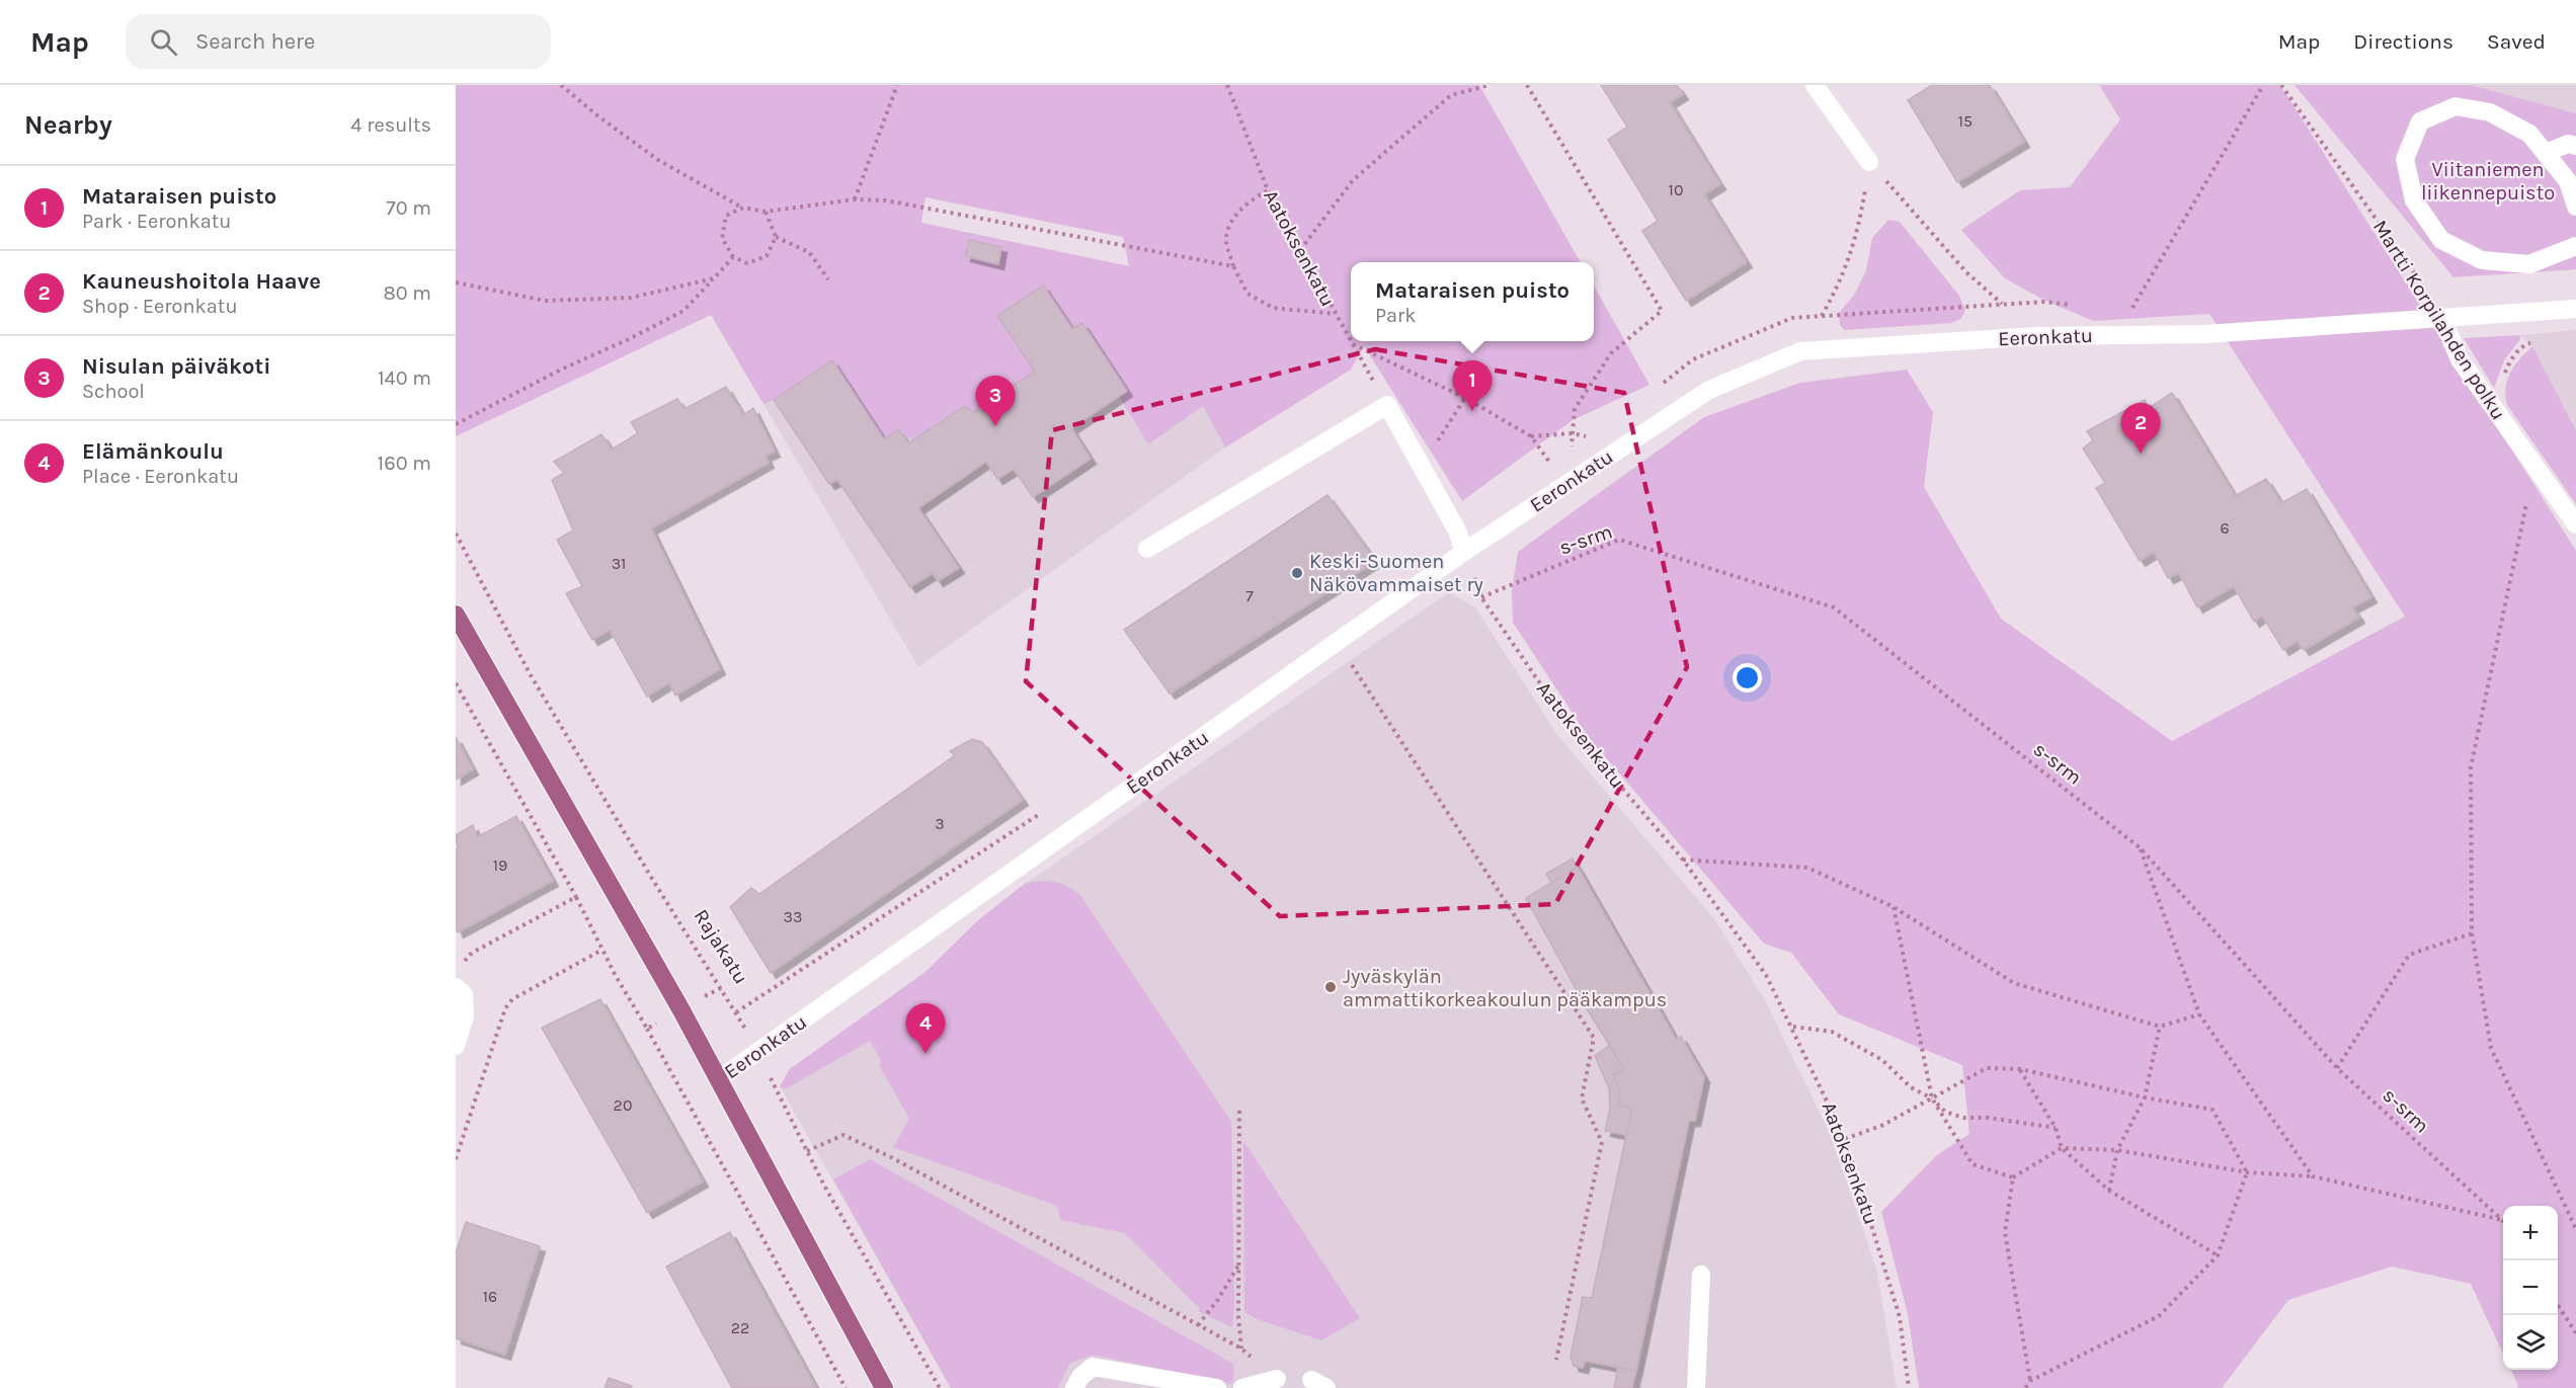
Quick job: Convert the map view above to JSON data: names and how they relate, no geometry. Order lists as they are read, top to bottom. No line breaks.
{"streets":{"street":["Martti Korpilahden polku","Eeronkatu"],"path":["Aatoksenkatu","s-srm","Rajakatu"]},"crossings":[["Aatoksenkatu","Eeronkatu"],["Aatoksenkatu","s-srm"],["Martti Korpilahden polku","Eeronkatu"],["Eeronkatu","Rajakatu"]],"parks":["Viitaniemen liikennepuisto"],"places":["Keski-Suomen Näkövammaiset ry","Jyväskylän ammattikorkeakoulun pääkampus"],"house_numbers":["15","10","6","31","7","3","19","33","20","16","22"],"page":{"header":"Map","search":"Search here","nav":["Map","Directions","Saved"],"heading":["Nearby","4 results"],"list":[{"mark":"1","name":"Mataraisen puisto","note":"Park · Eeronkatu","value":"70 m"},{"mark":"2","name":"Kauneushoitola Haave","note":"Shop · Eeronkatu","value":"80 m"},{"mark":"3","name":"Nisulan päiväkoti","note":"School","value":"140 m"},{"mark":"4","name":"Elämänkoulu","note":"Place · Eeronkatu","value":"160 m"}],"popup":["Mataraisen puisto","Park"],"pins":["1","3","2","4"],"map_buttons":["+","−"]}}
